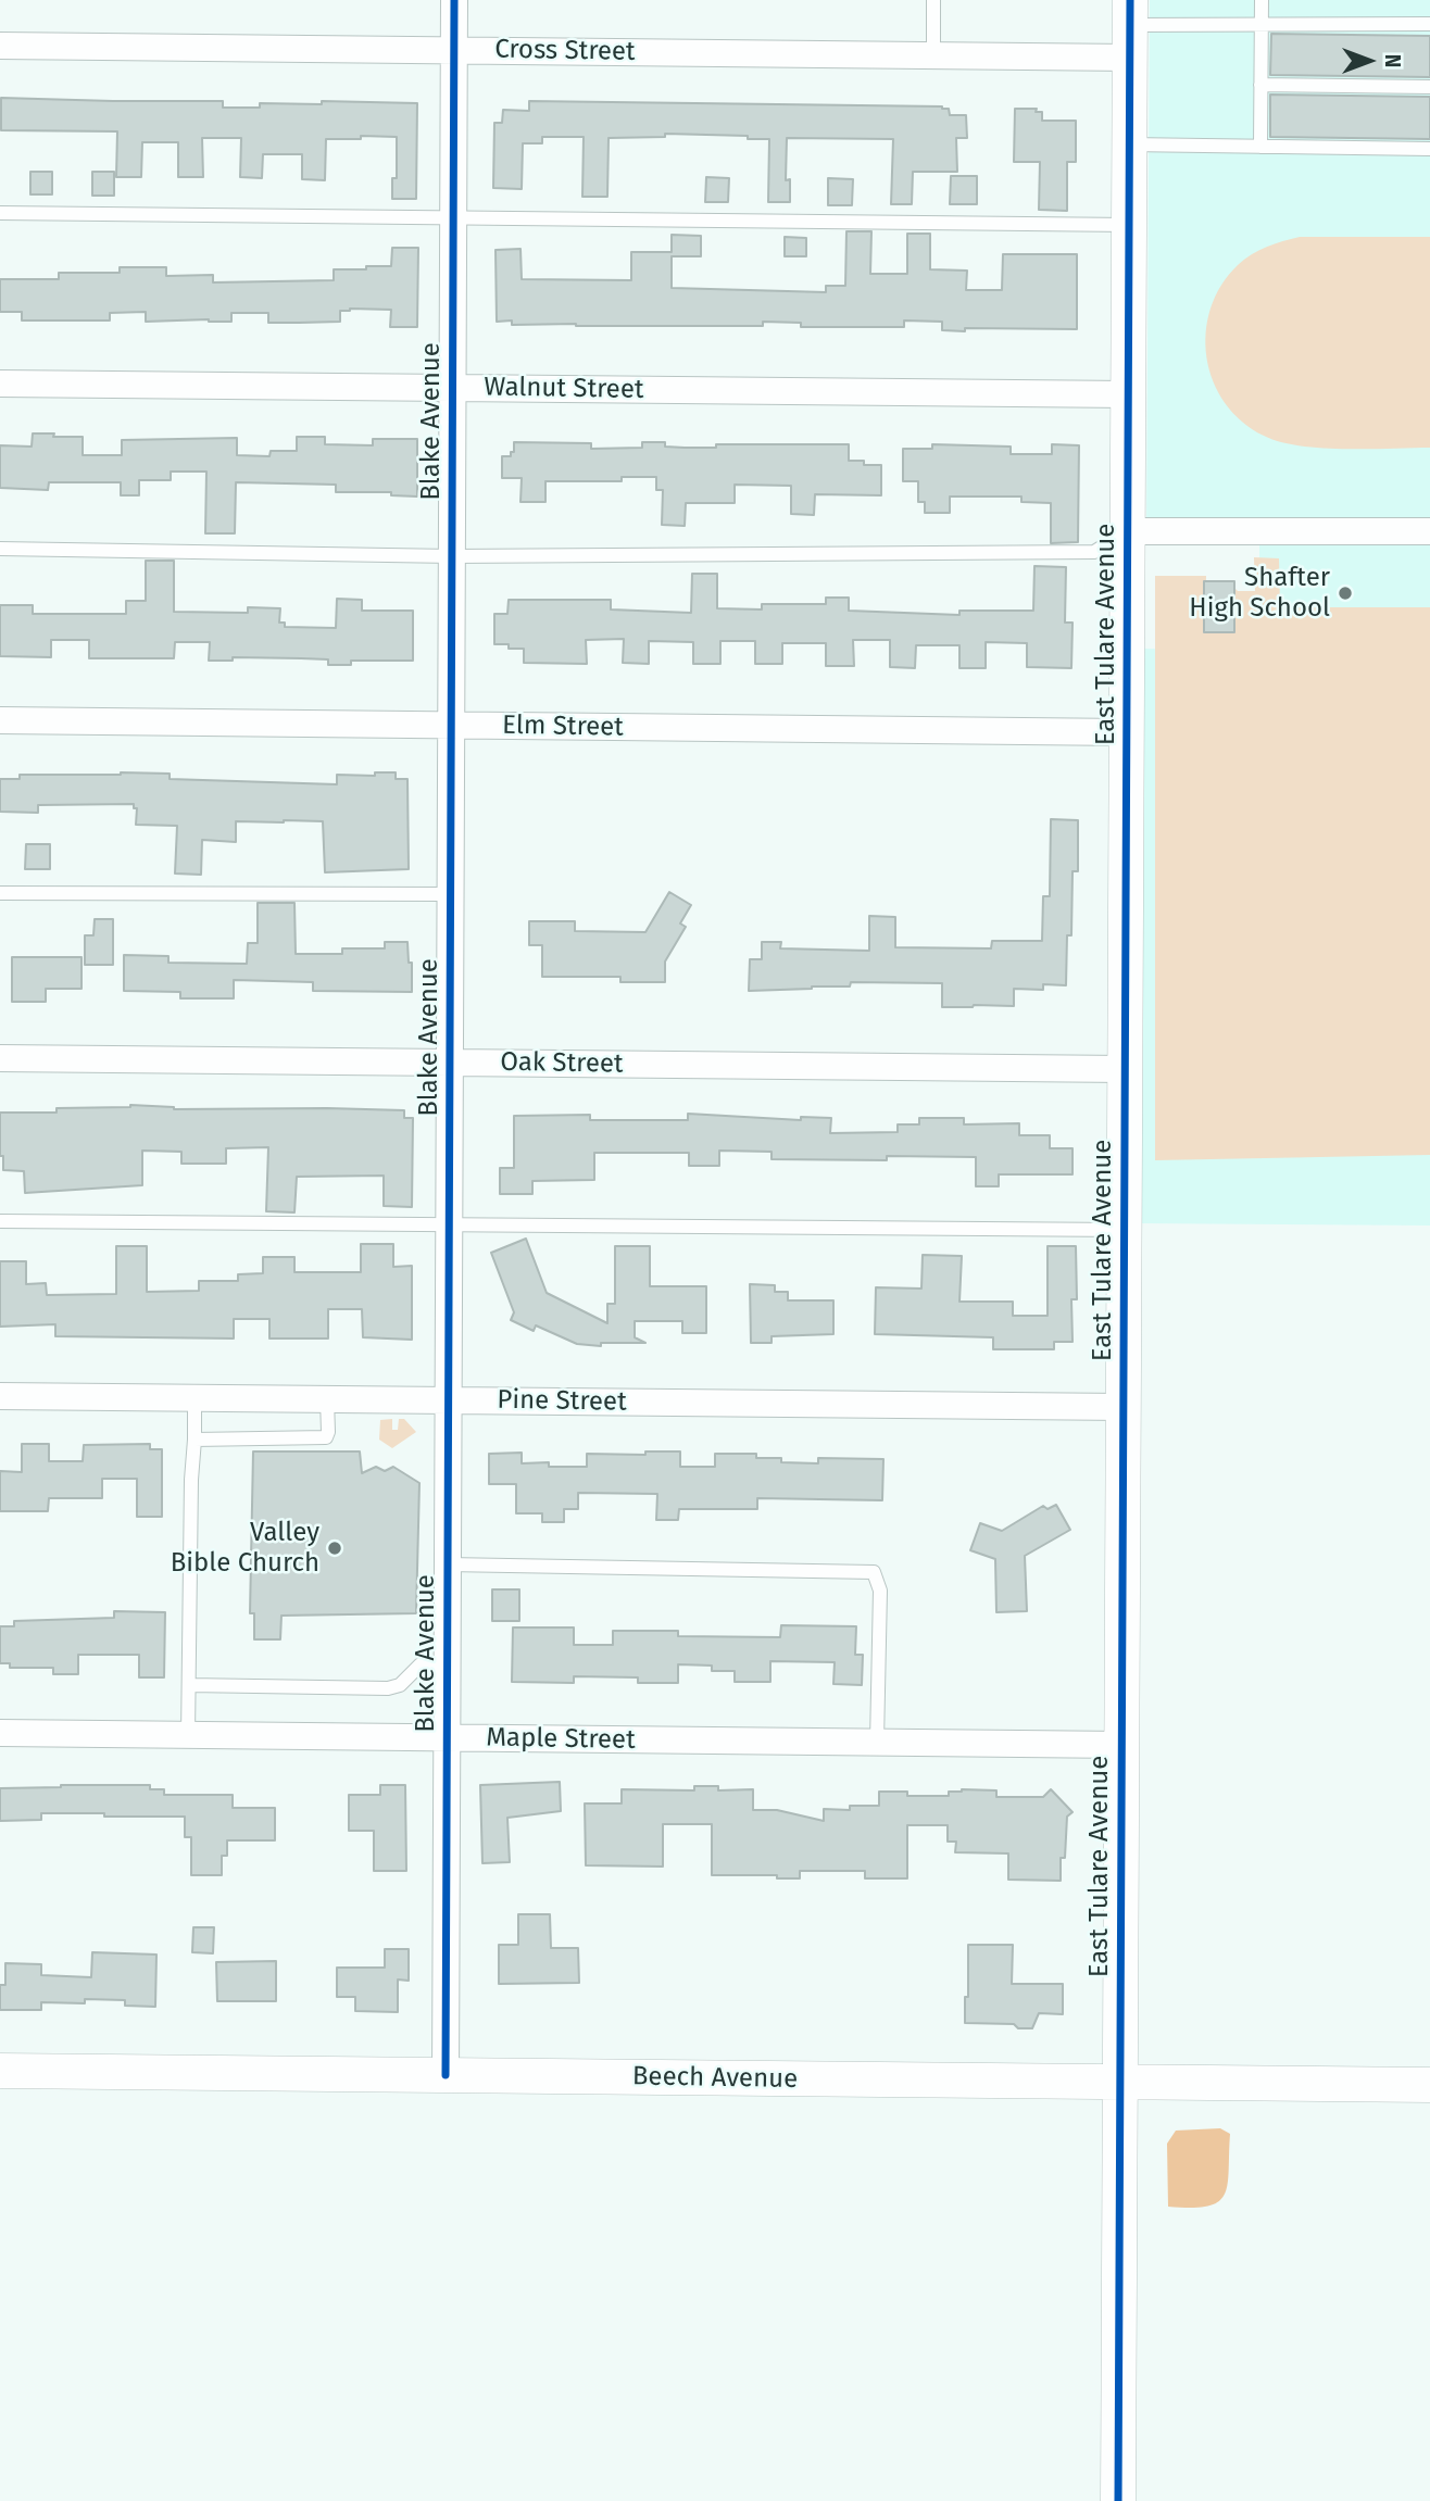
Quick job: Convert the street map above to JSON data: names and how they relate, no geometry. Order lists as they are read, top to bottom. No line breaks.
{"streets":{"street":["Cross Street","Walnut Street","Blake Avenue","East Tulare Avenue","Elm Street","Oak Street","Pine Street","Maple Street","Beech Avenue"]},"crossings":[["Cross Street","Blake Avenue"],["Cross Street","East Tulare Avenue"],["Walnut Street","Blake Avenue"],["Walnut Street","East Tulare Avenue"],["Blake Avenue","Elm Street"],["Blake Avenue","Oak Street"],["Blake Avenue","Pine Street"],["Blake Avenue","Maple Street"],["Blake Avenue","Beech Avenue"],["East Tulare Avenue","Elm Street"],["East Tulare Avenue","Oak Street"],["East Tulare Avenue","Pine Street"],["East Tulare Avenue","Maple Street"],["East Tulare Avenue","Beech Avenue"]],"places":["Shafter High School","Valley Bible Church"],"north":"right"}
